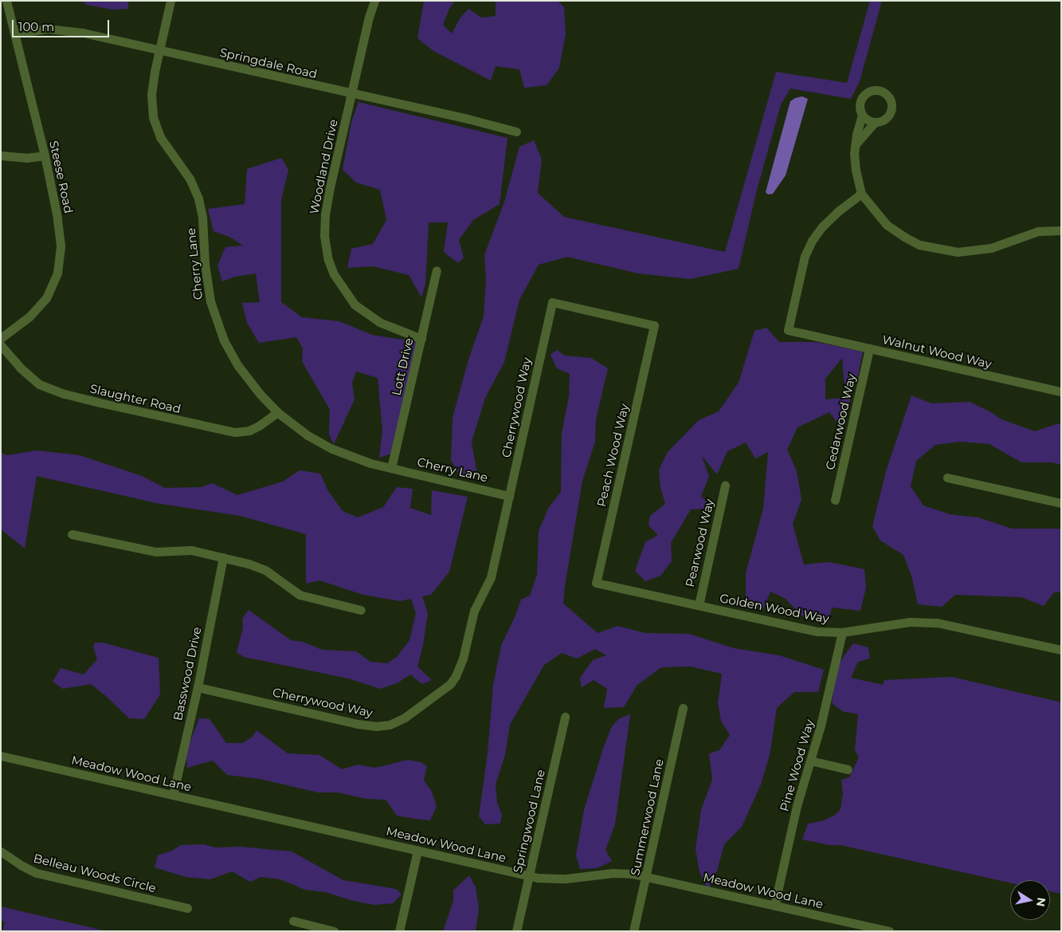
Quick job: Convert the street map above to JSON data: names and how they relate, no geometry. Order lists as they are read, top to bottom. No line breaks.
{"streets":{"street":["Springdale Road","Woodland Drive","Steese Road","Cherry Lane","Walnut Wood Way","Lott Drive","Slaughter Road","Cherrywood Way","Cedarwood Way","Peach Wood Way","Pearwood Way","Golden Wood Way","Basswood Drive","Pine Wood Way","Meadow Wood Lane","Summerwood Lane","Springwood Lane","Belleau Woods Circle"]},"crossings":[["Springdale Road","Woodland Drive"],["Springdale Road","Steese Road"],["Springdale Road","Cherry Lane"],["Woodland Drive","Lott Drive"],["Cherry Lane","Lott Drive"],["Cherry Lane","Slaughter Road"],["Cherry Lane","Cherrywood Way"],["Walnut Wood Way","Cedarwood Way"],["Cherrywood Way","Peach Wood Way"],["Cherrywood Way","Basswood Drive"],["Peach Wood Way","Golden Wood Way"],["Pearwood Way","Golden Wood Way"],["Golden Wood Way","Pine Wood Way"],["Basswood Drive","Meadow Wood Lane"],["Pine Wood Way","Meadow Wood Lane"],["Meadow Wood Lane","Summerwood Lane"],["Meadow Wood Lane","Springwood Lane"]],"scale_bar":"100 m","north":"right"}
